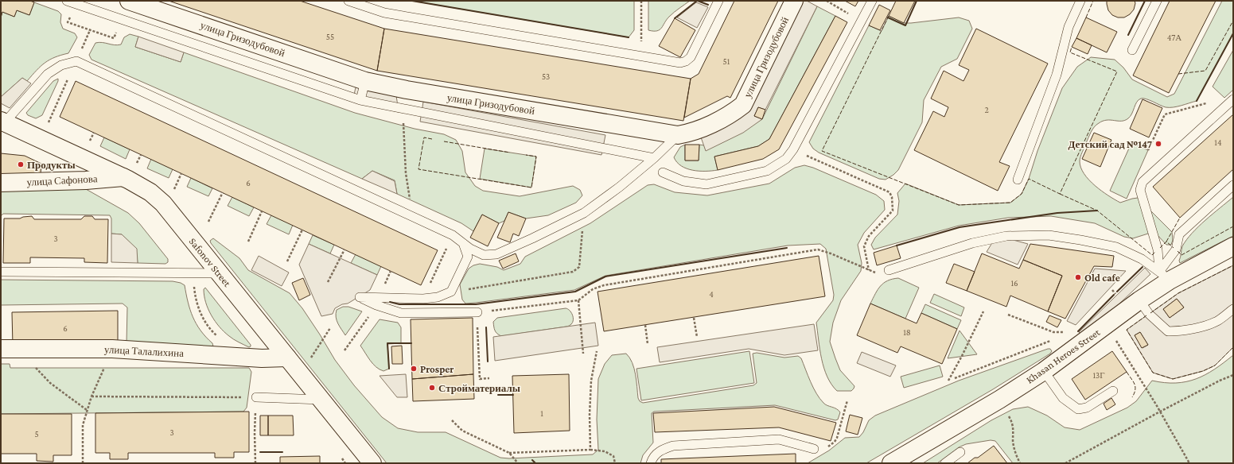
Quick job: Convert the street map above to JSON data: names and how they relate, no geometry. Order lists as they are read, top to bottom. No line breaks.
{"streets":{"street":["улица Гризодубовой","улица Сафонова","Safonov Street","улица Талалихина","Khasan Heroes Street"]},"crossings":[["улица Сафонова","Safonov Street"],["Safonov Street","улица Талалихина"]],"places":["Детский сад №147","Продукты","Old cafe","Prosper","Стройматериалы"],"house_numbers":["55","47А","51","53","2","14","6","3","16","4","6","18","13Г","1","3","5"]}
